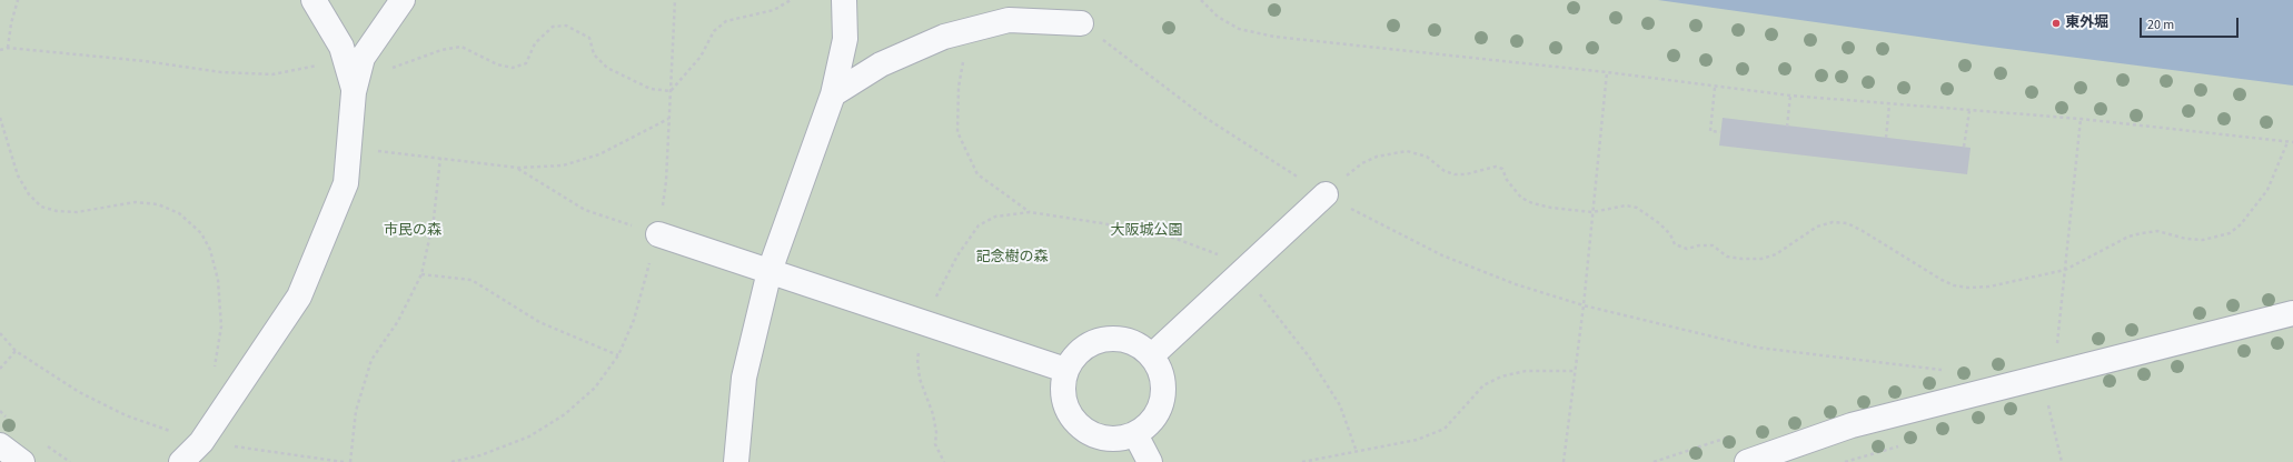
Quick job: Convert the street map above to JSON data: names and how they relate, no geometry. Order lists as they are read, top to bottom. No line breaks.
{"parks":["市民の森","大阪城公園","記念樹の森"],"places":["東外堀"],"scale_bar":"20 m"}
